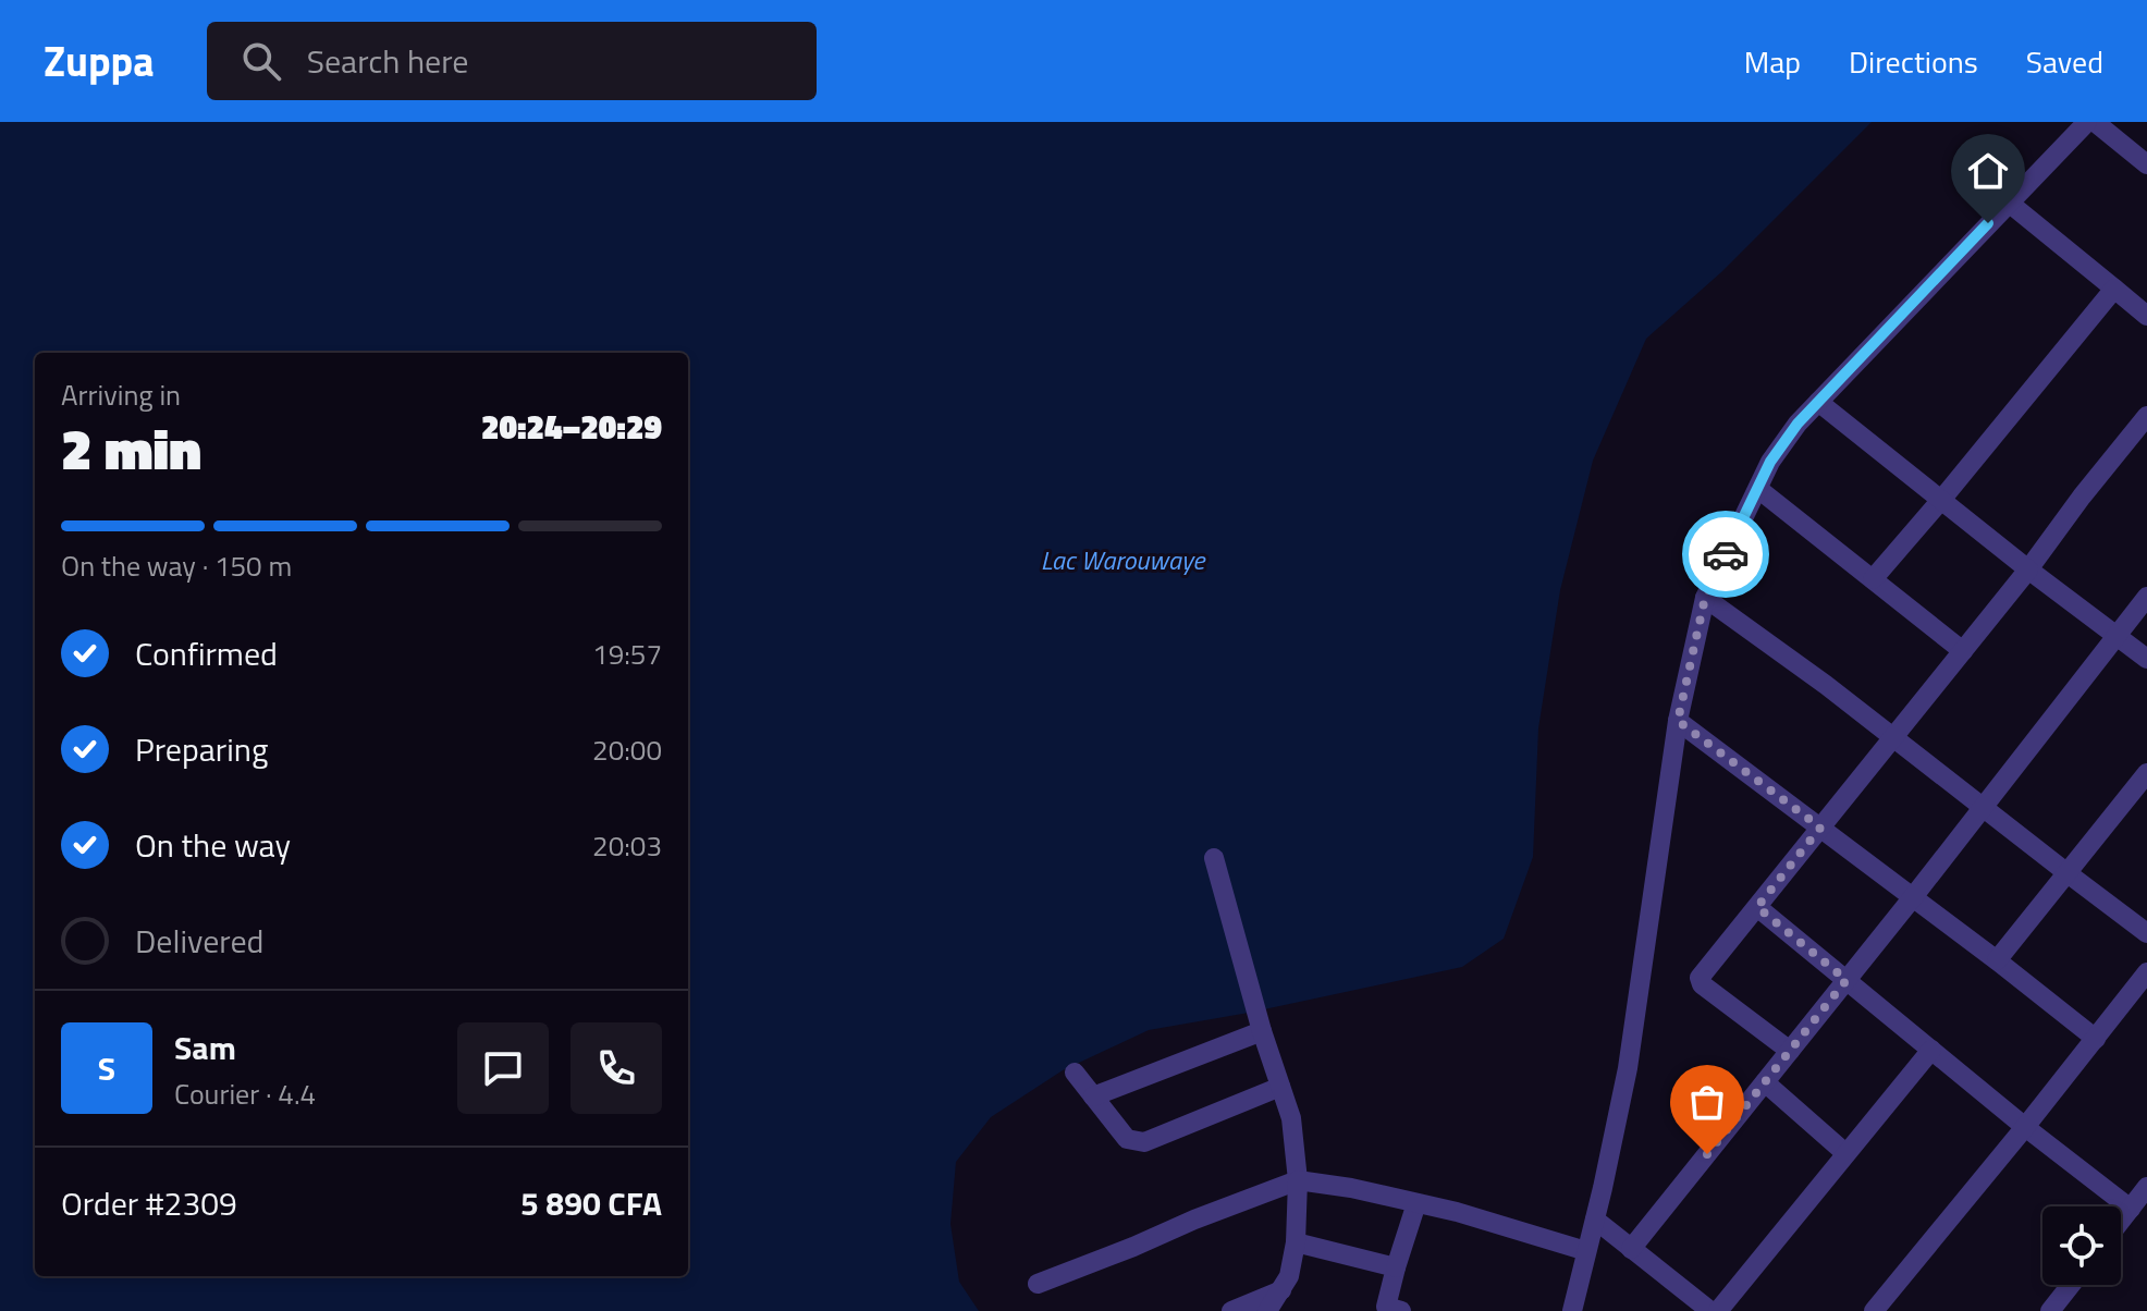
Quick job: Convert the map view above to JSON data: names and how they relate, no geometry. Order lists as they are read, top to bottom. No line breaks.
{"water":["Lac Warouwaye"],"page":{"header":"Zuppa","search":"Search here","nav":["Map","Directions","Saved"],"heading":["2 min","Arriving in","20:24–20:29"],"panel":["Sam","Courier · 4.4","Order #2309","5 890 CFA"],"bar":"On the way · 150 m","list":[["Confirmed","19:57"],["Preparing","20:00"],["On the way","20:03"],"Delivered"],"round":"S"}}
